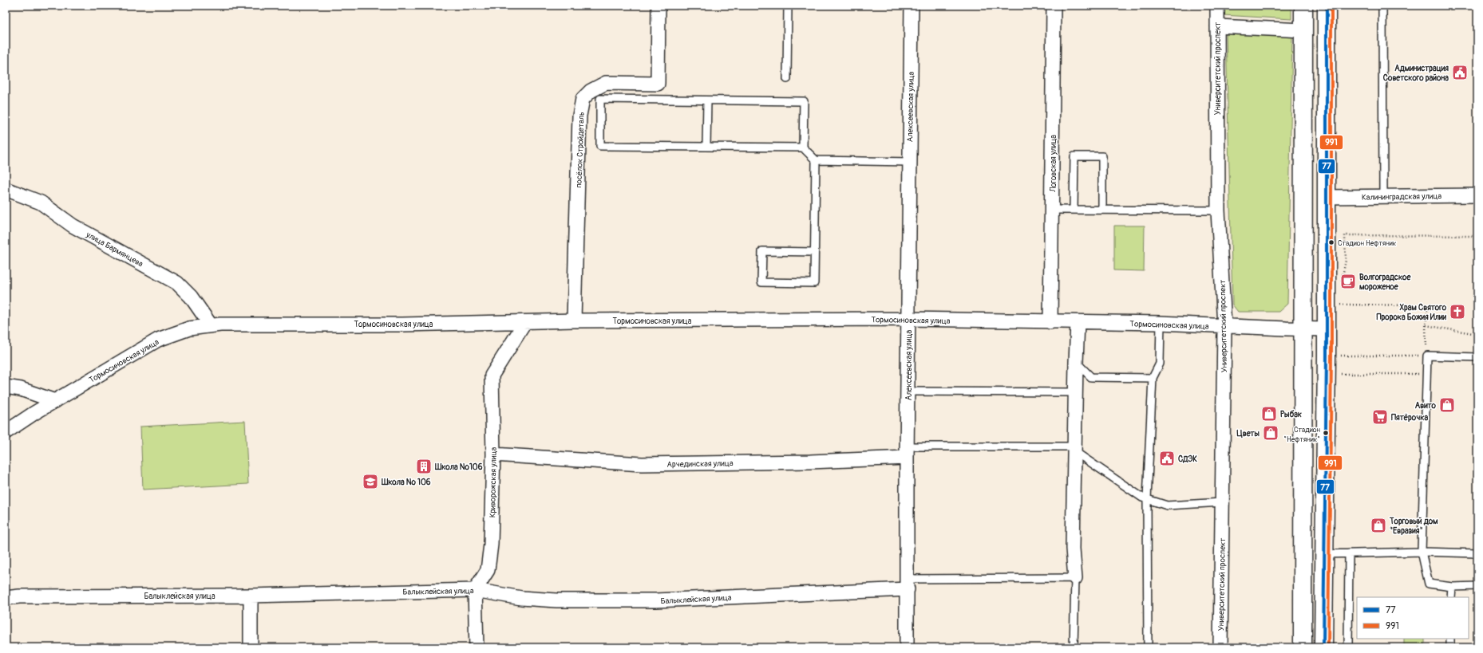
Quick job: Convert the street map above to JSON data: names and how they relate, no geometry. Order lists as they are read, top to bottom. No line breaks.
{"streets":{"street":["Университетский проспект","Алексеевская улица","посёлок Стройдеталь","Логовская улица","Калининградская улица","улица Бармянцева","Тормосиновская улица","Арчединская улица","Криворожская улица","Балыклейская улица"]},"crossings":[["Университетский проспект","Тормосиновская улица"],["Алексеевская улица","Тормосиновская улица"],["Алексеевская улица","Арчединская улица"],["Алексеевская улица","Балыклейская улица"],["посёлок Стройдеталь","Тормосиновская улица"],["Логовская улица","Тормосиновская улица"],["улица Бармянцева","Тормосиновская улица"],["Тормосиновская улица","Криворожская улица"],["Арчединская улица","Криворожская улица"],["Криворожская улица","Балыклейская улица"]],"places":{"public building":["Администрация Советского района","СДЭК"],"other":["Стадион Нефтяник","Стадион \"Нефтяник\""],"cafe":["Волгоградское мороженое"],"church":["Храм Святого Пророка Божия Илии"],"shop":["Авито","Рыбак","Цветы","Торговый дом \"Евразия\""],"supermarket":["Пятёрочка"],"building":["Школа №106"],"school or university":["Школа № 106"]},"lines":["transit line 77","transit line 991"],"legend":["77","991"]}
